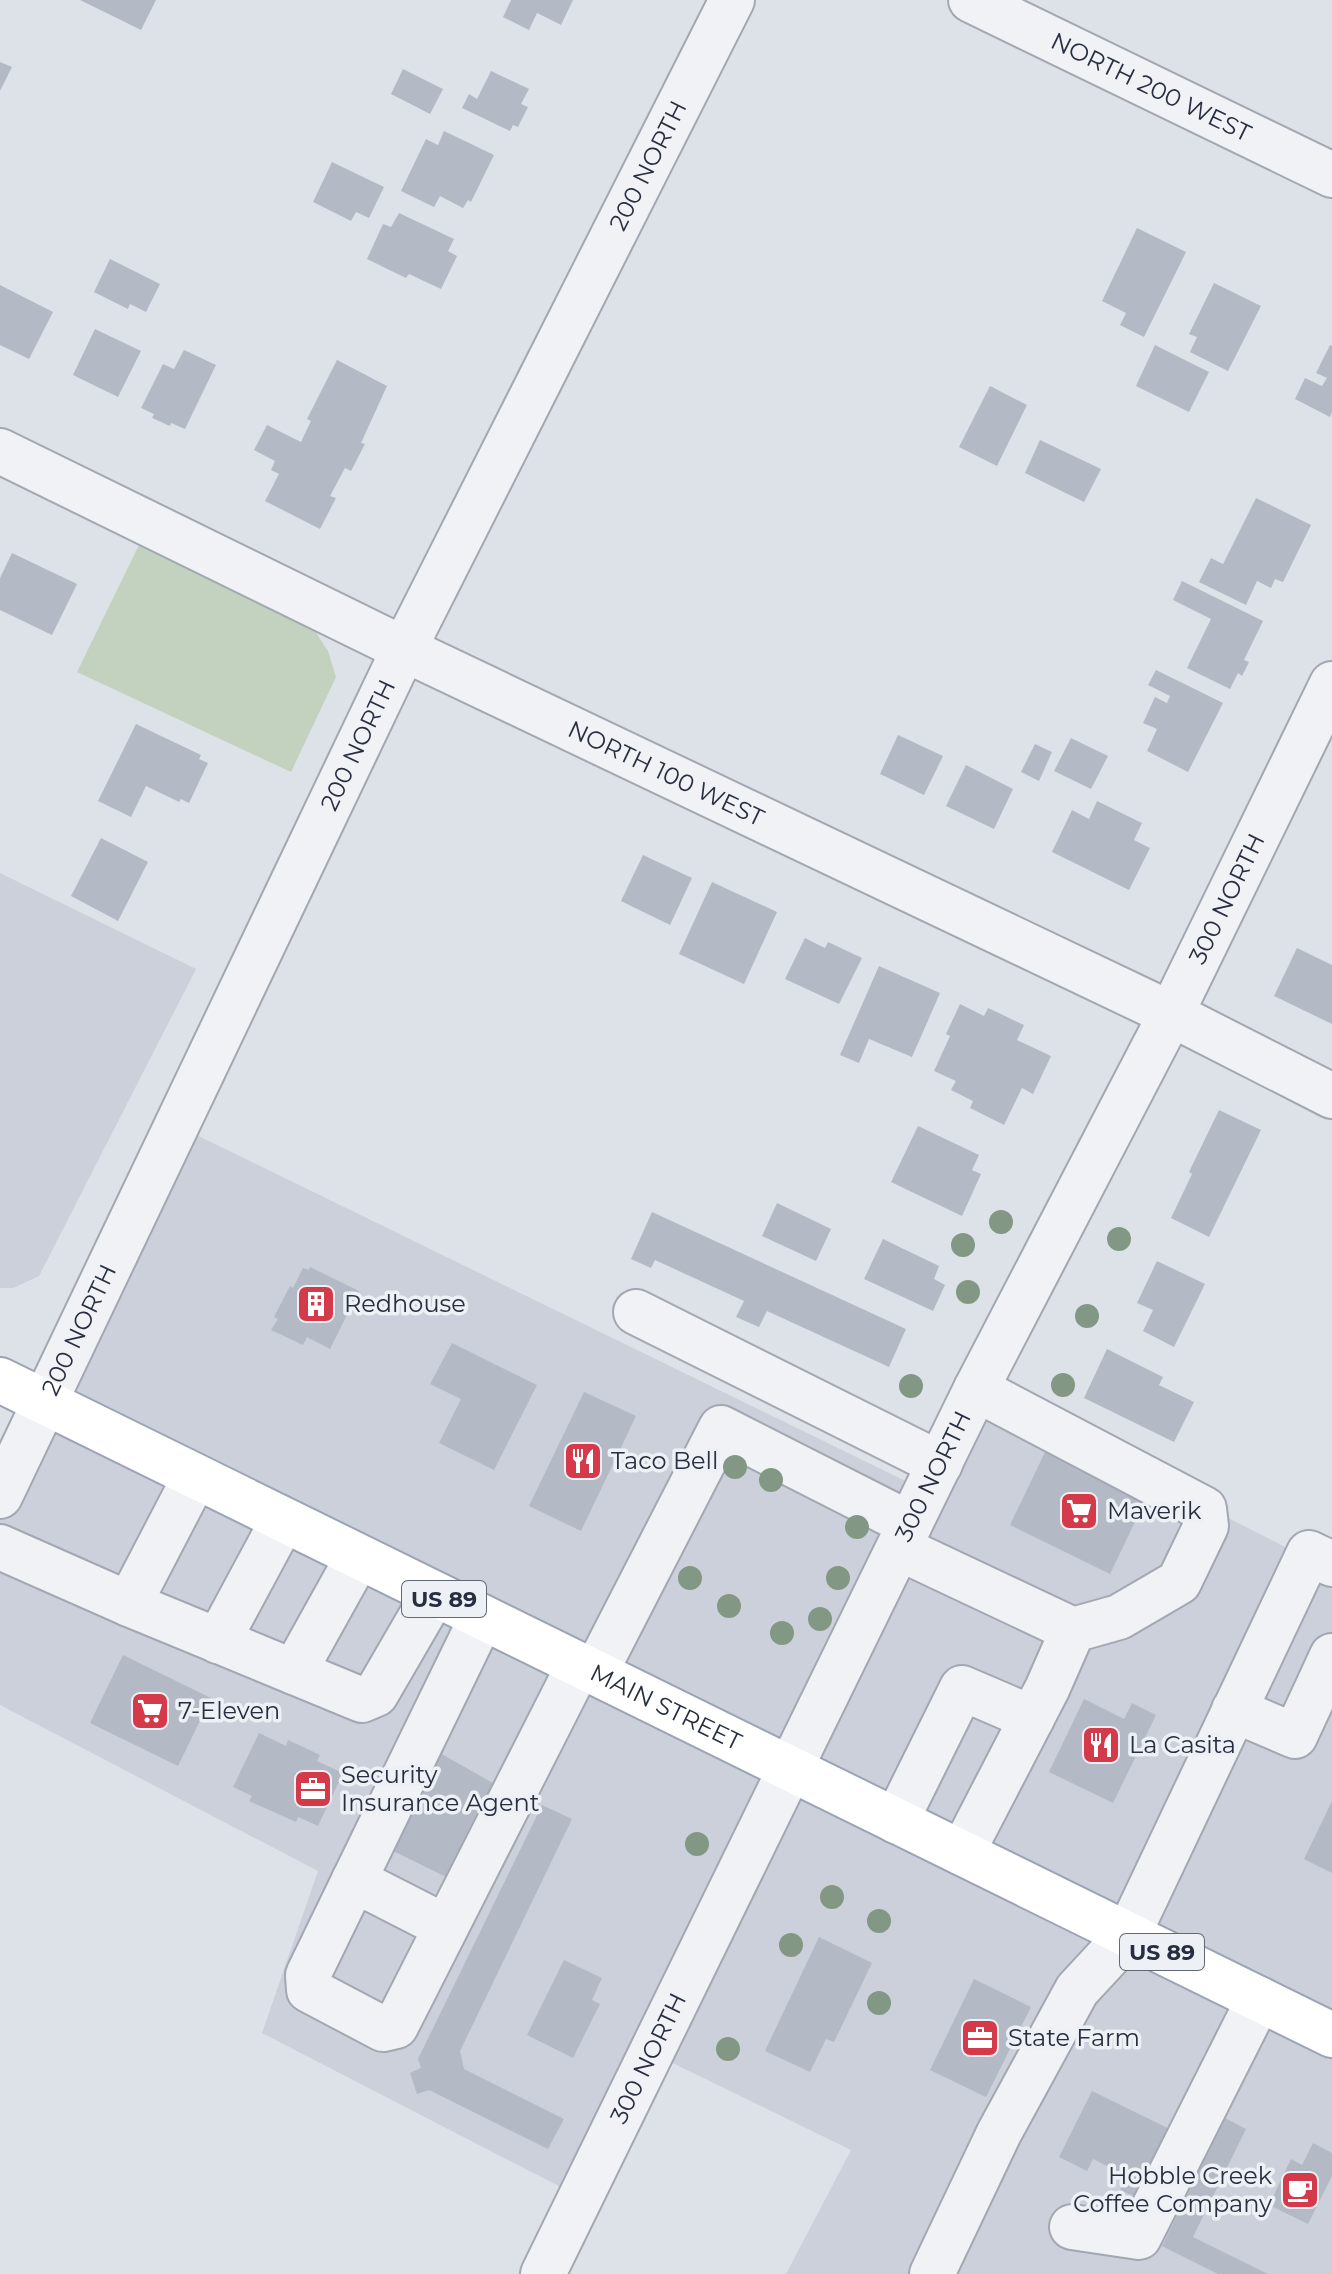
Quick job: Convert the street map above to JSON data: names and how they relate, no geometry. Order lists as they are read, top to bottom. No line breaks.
{"streets":{"main road":["US 89","MAIN STREET"],"street":["NORTH 200 WEST","200 NORTH","NORTH 100 WEST","300 NORTH"]},"crossings":[["200 NORTH","NORTH 100 WEST"],["200 NORTH","MAIN STREET"],["NORTH 100 WEST","300 NORTH"],["300 NORTH","MAIN STREET"]],"places":{"building":["Redhouse"],"restaurant":["Taco Bell","La Casita"],"supermarket":["Maverik","7-Eleven"],"office":["Security Insurance Agent","State Farm"],"cafe":["Hobble Creek Coffee Company"]}}
